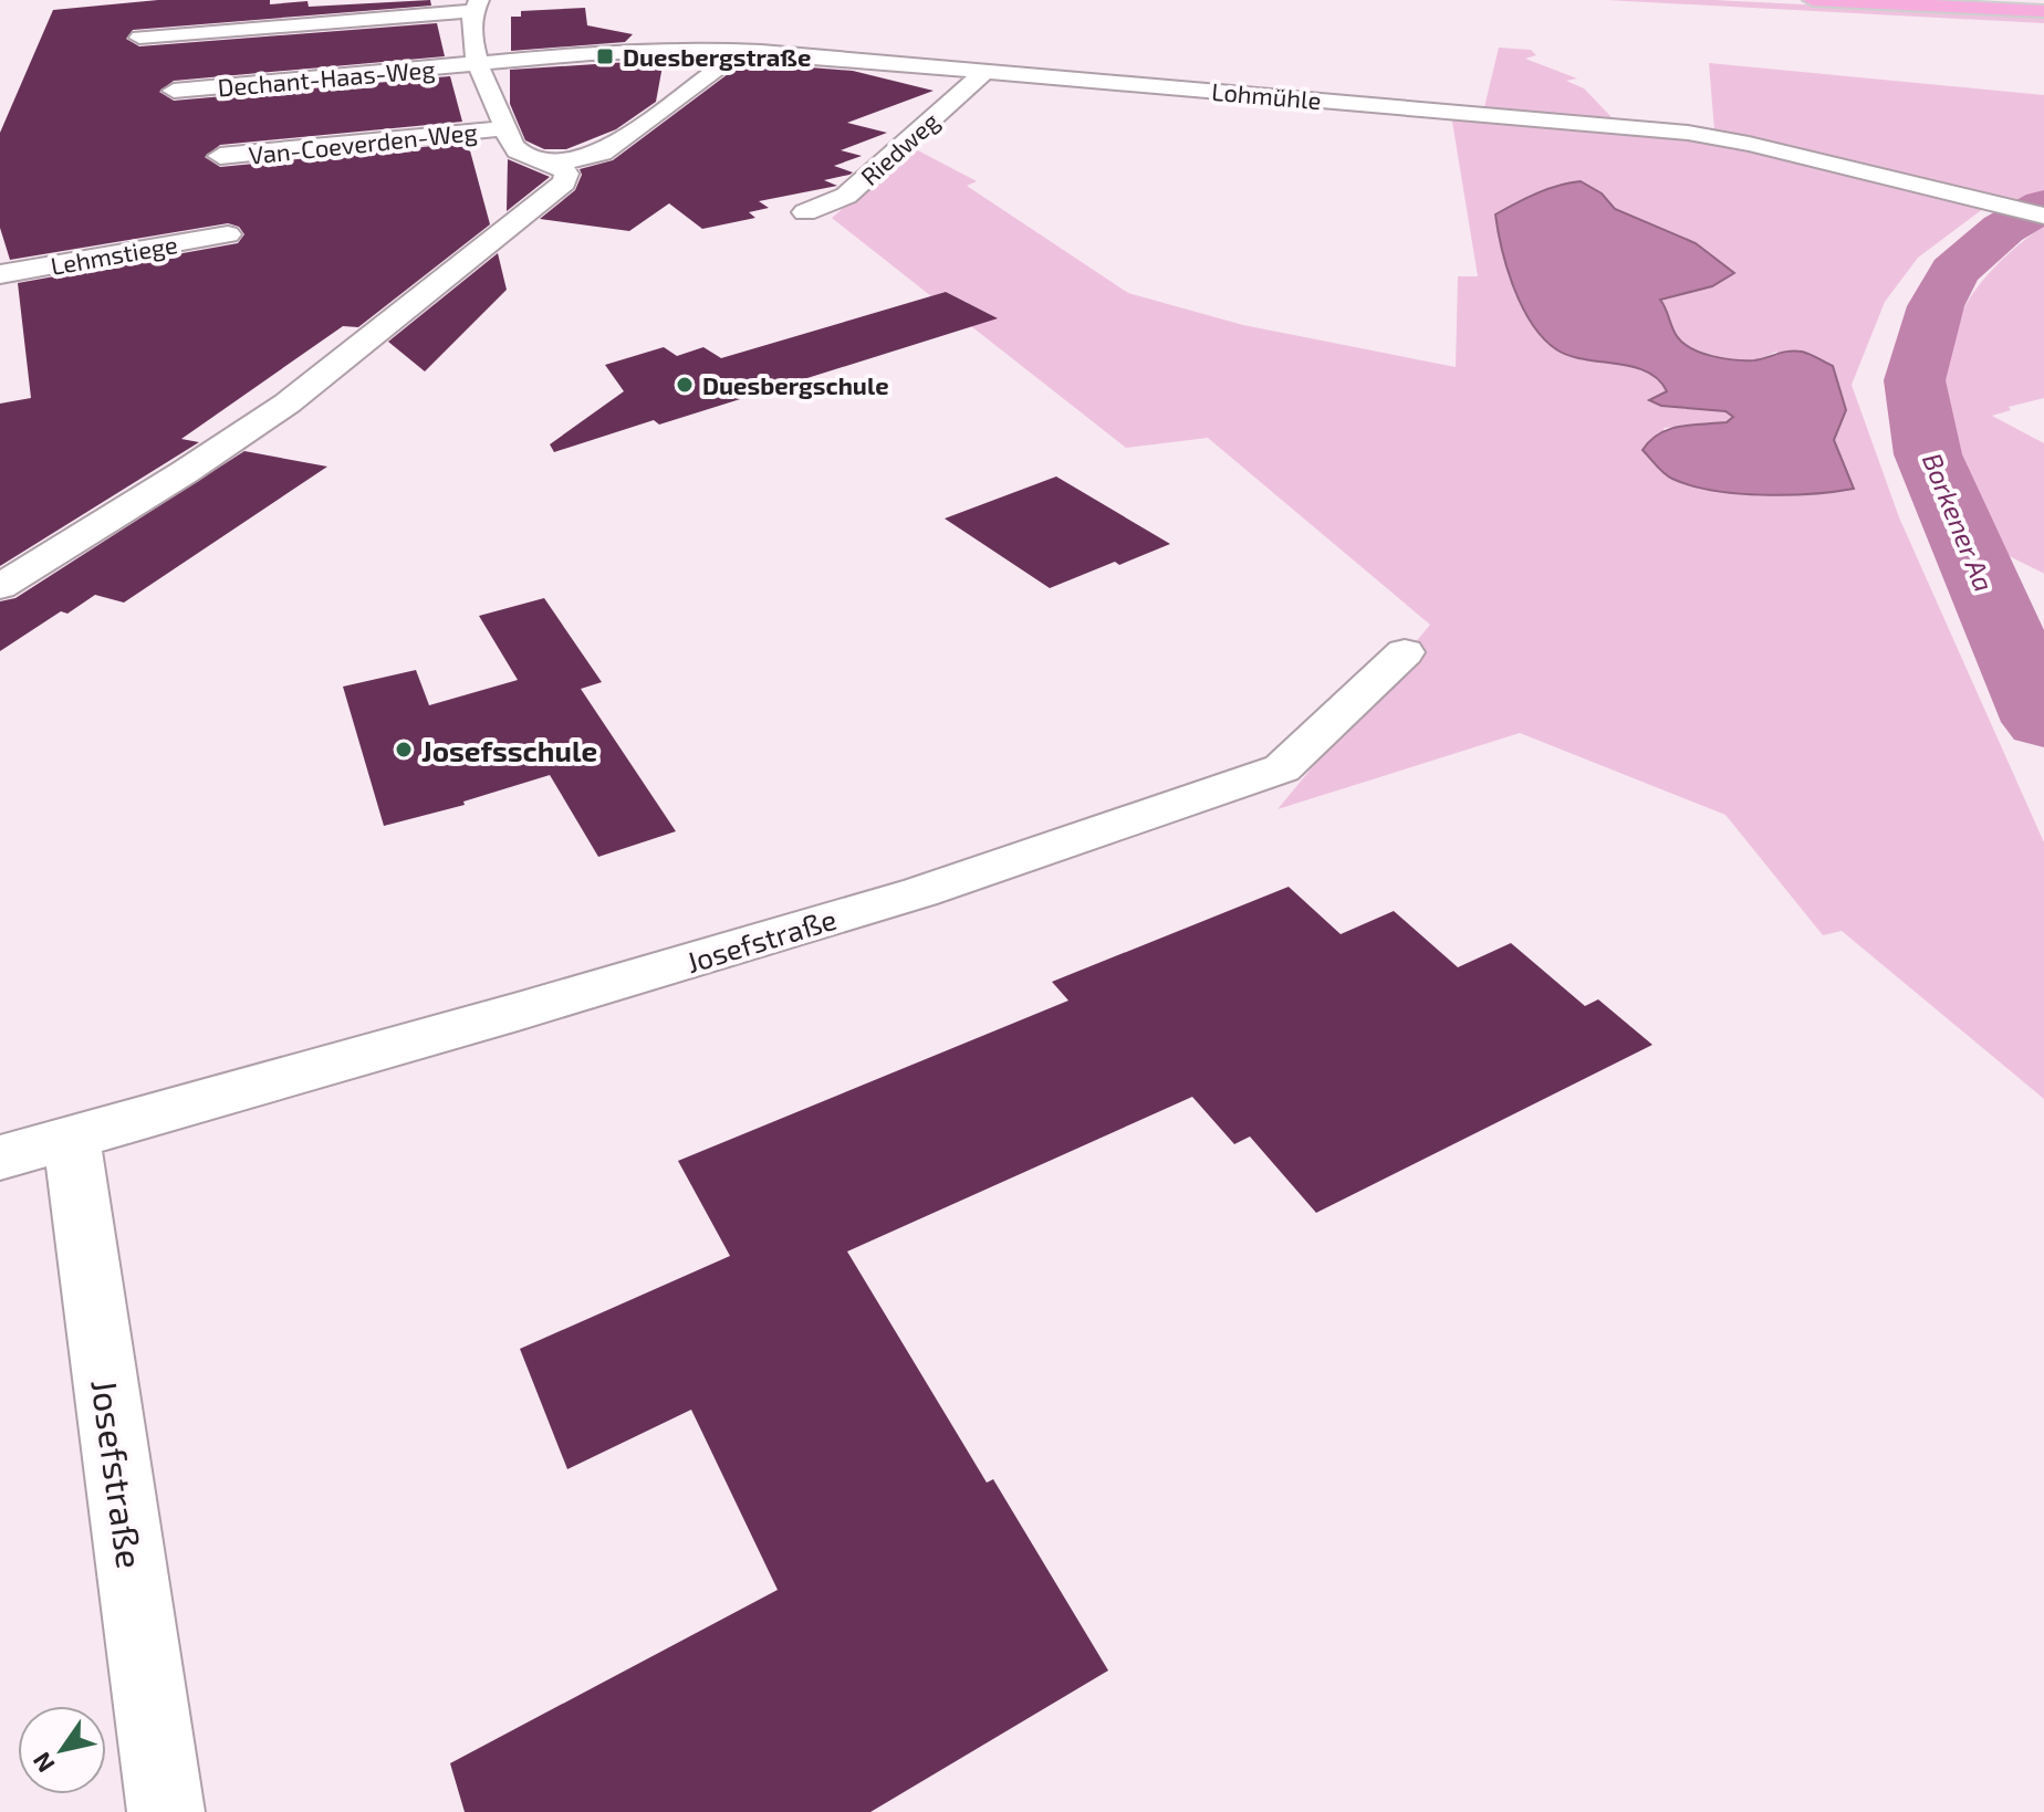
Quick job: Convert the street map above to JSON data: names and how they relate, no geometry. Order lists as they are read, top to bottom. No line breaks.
{"streets":{"street":["Dechant-Haas-Weg","Lohmühle","Van-Coeverden-Weg","Riedweg","Lehmstiege","Josefstraße"]},"crossings":[["Dechant-Haas-Weg","Lohmühle"],["Lohmühle","Riedweg"]],"water":["Borkener Aa"],"places":{"transit":["Duesbergstraße"],"other":["Duesbergschule","Josefsschule"]},"north":"bottom left"}
